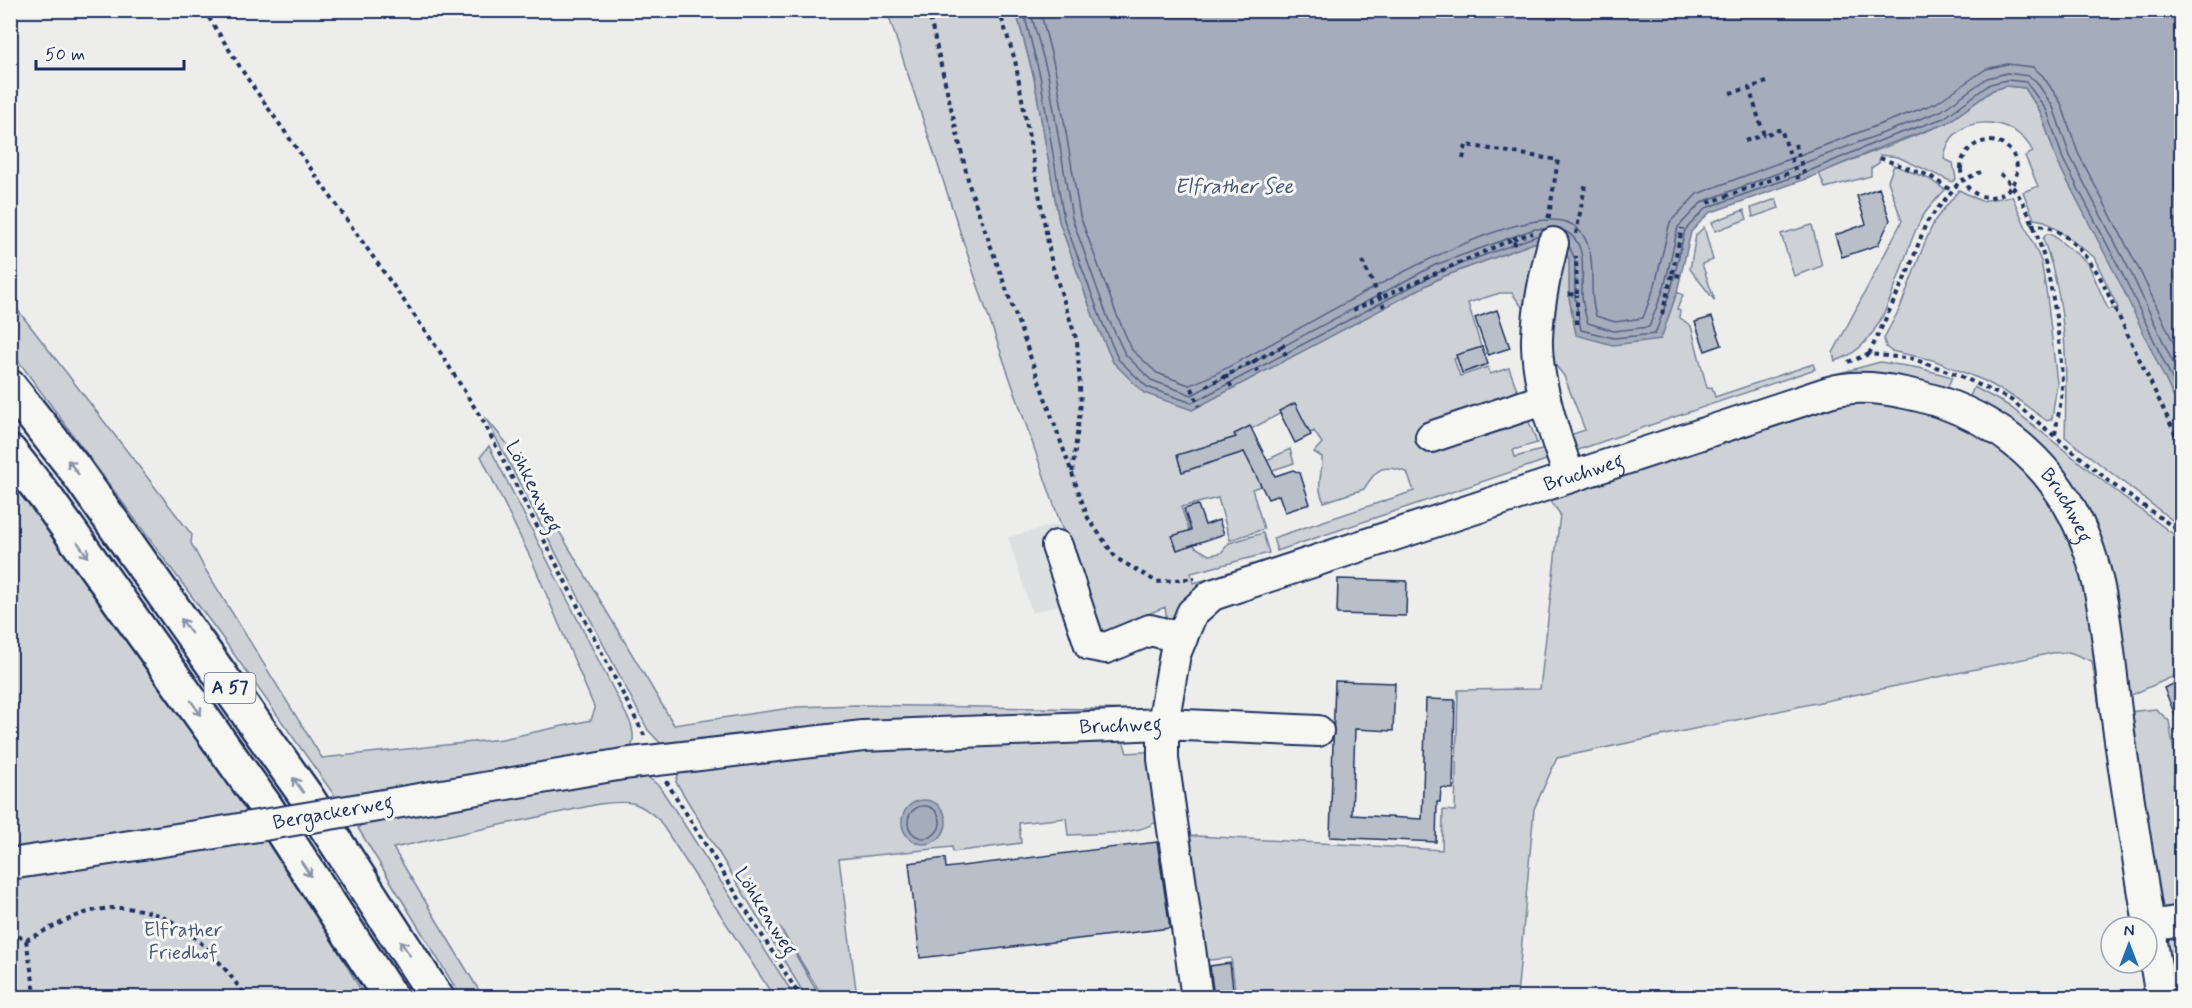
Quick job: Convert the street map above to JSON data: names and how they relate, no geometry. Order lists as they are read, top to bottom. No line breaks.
{"streets":{"highway":["A 57"],"street":["Bruchweg","Bergackerweg"],"path":["Löhkenweg"]},"crossings":[["Bruchweg","Löhkenweg"],["Bruchweg","Bergackerweg"],["Löhkenweg","Bergackerweg"]],"water":["Elfrather See"],"parks":["Elfrather Friedhof"],"scale_bar":"50 m","north":"top"}
